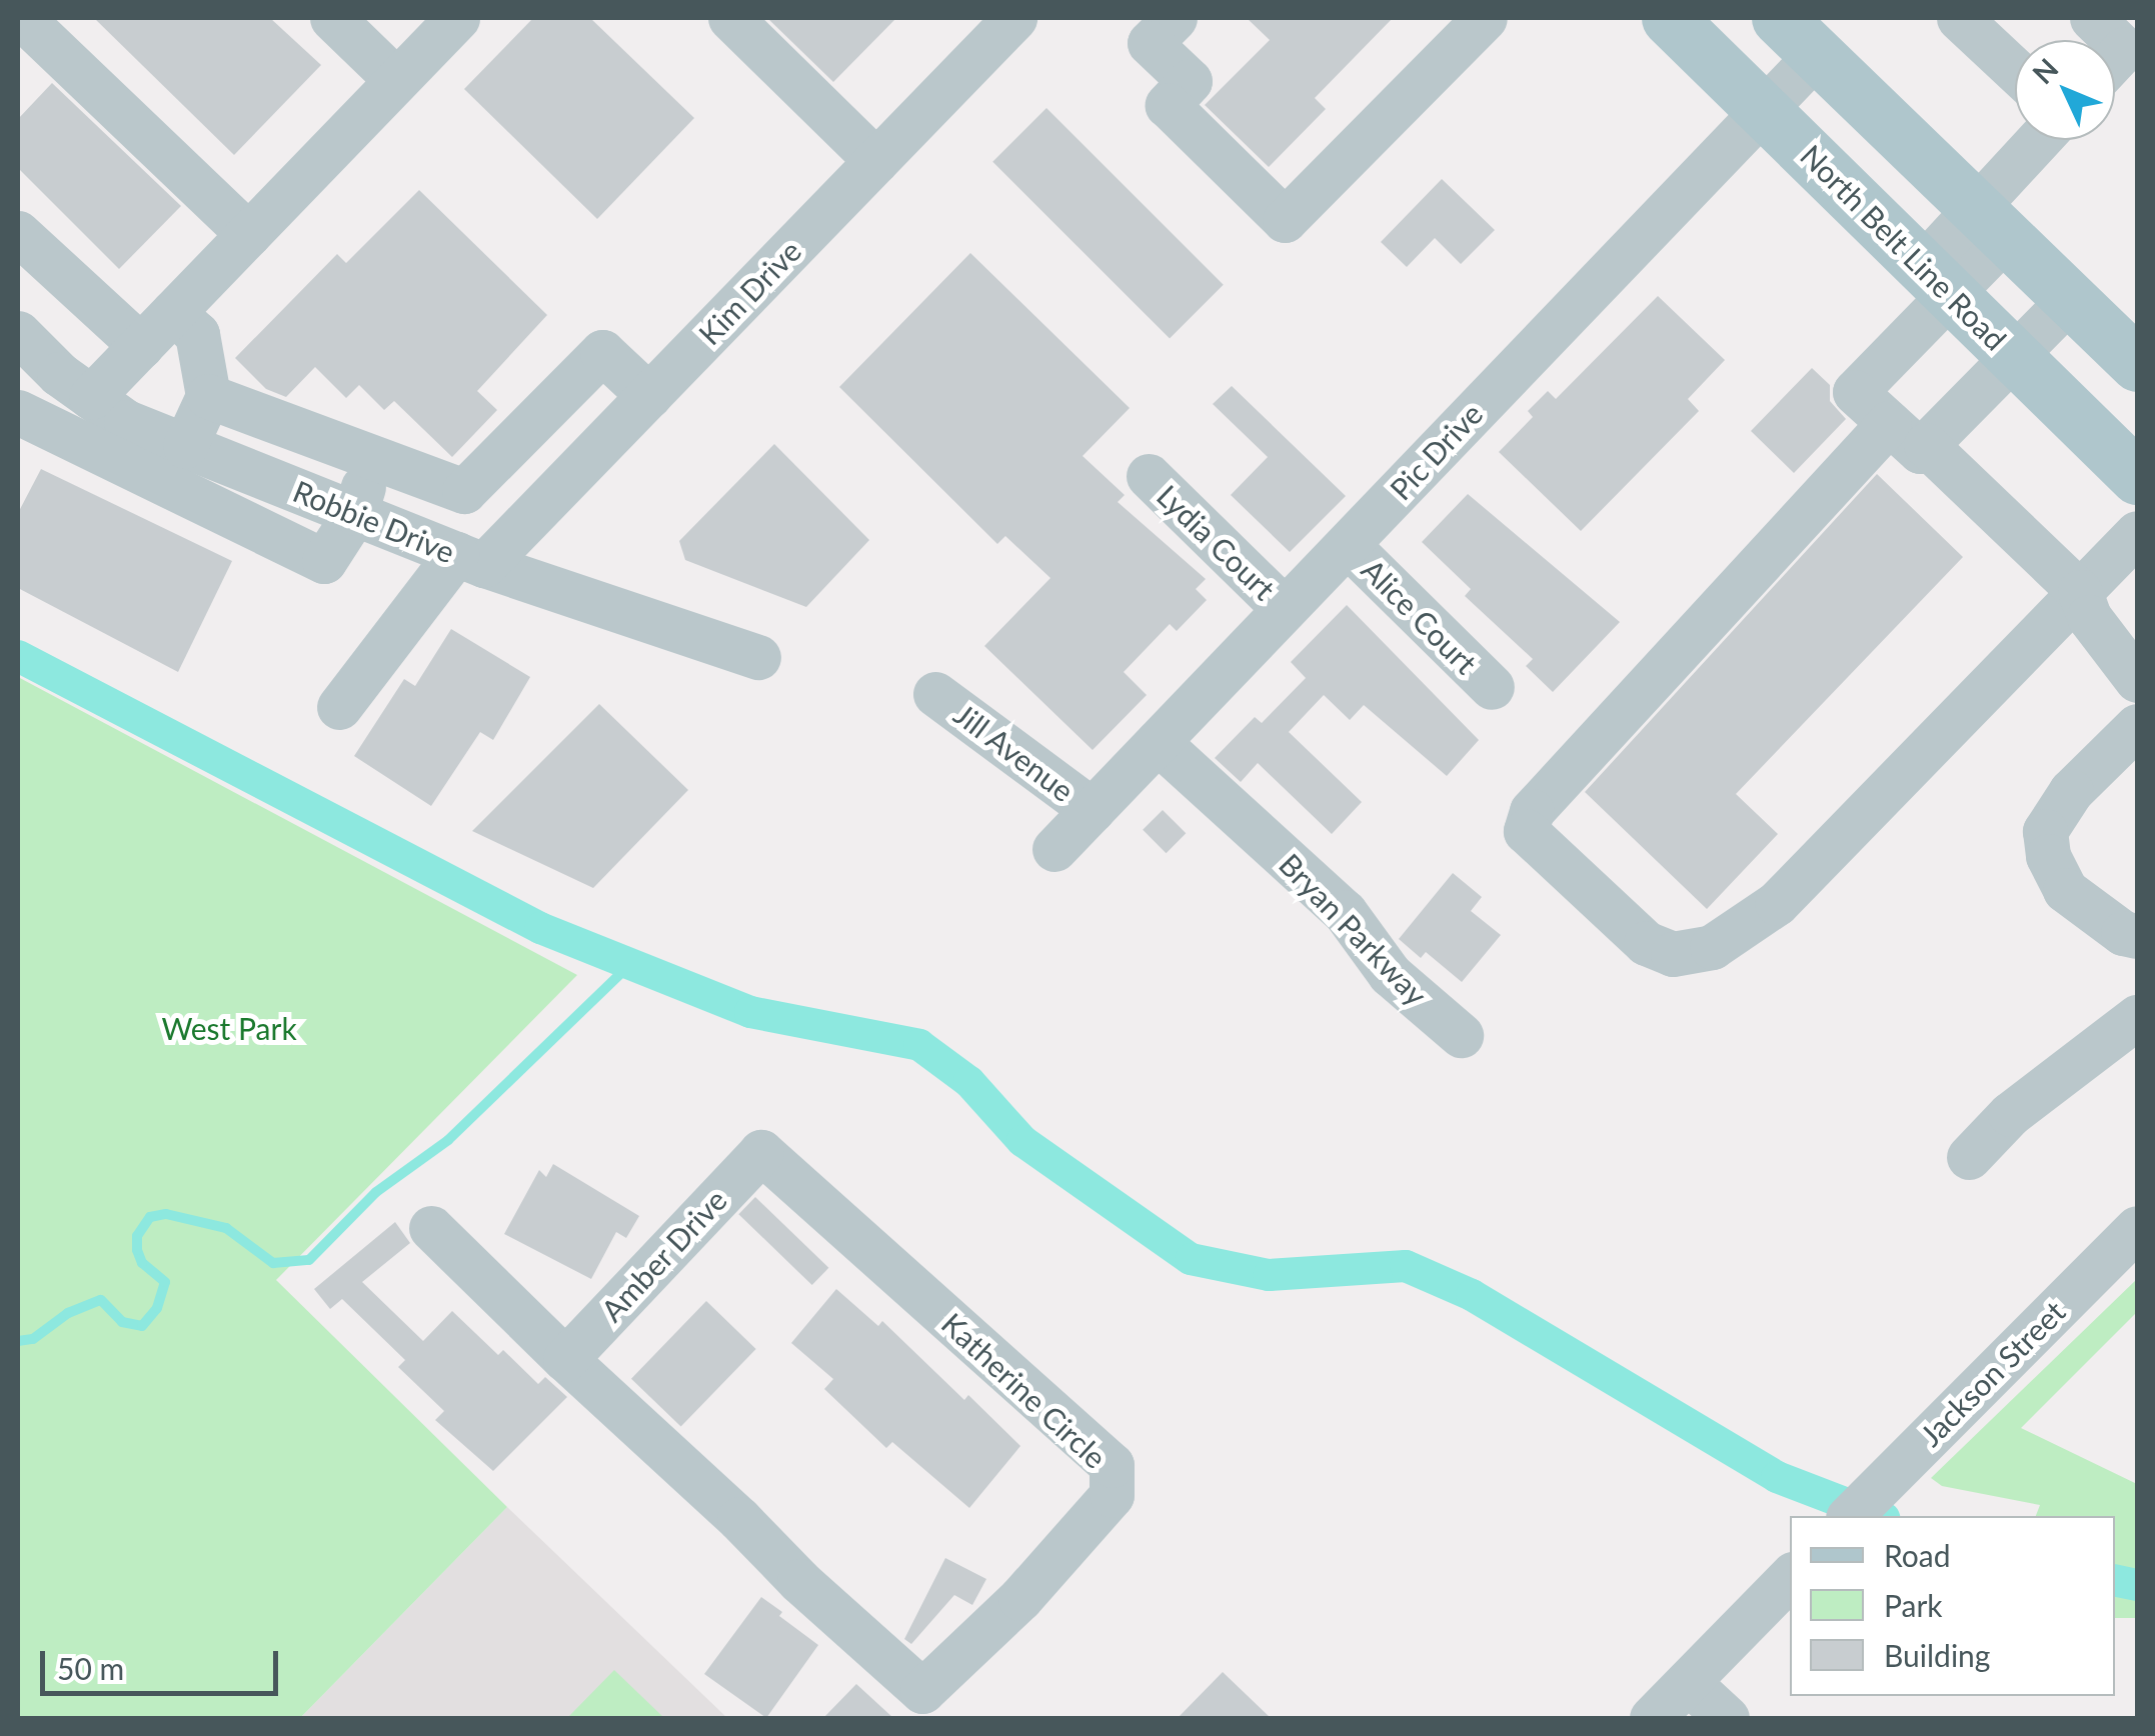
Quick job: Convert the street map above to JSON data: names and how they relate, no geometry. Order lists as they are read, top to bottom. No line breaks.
{"streets":{"main road":["North Belt Line Road"],"street":["Kim Drive","Pic Drive","Robbie Drive","Lydia Court","Alice Court","Jill Avenue","Bryan Parkway","Amber Drive","Jackson Street","Katherine Circle"]},"crossings":[["North Belt Line Road","Pic Drive"],["Kim Drive","Robbie Drive"],["Pic Drive","Lydia Court"],["Pic Drive","Alice Court"],["Pic Drive","Jill Avenue"],["Pic Drive","Bryan Parkway"],["Amber Drive","Katherine Circle"]],"parks":["West Park"],"legend":["Road","Park","Building"],"scale_bar":"50 m","north":"top left"}
